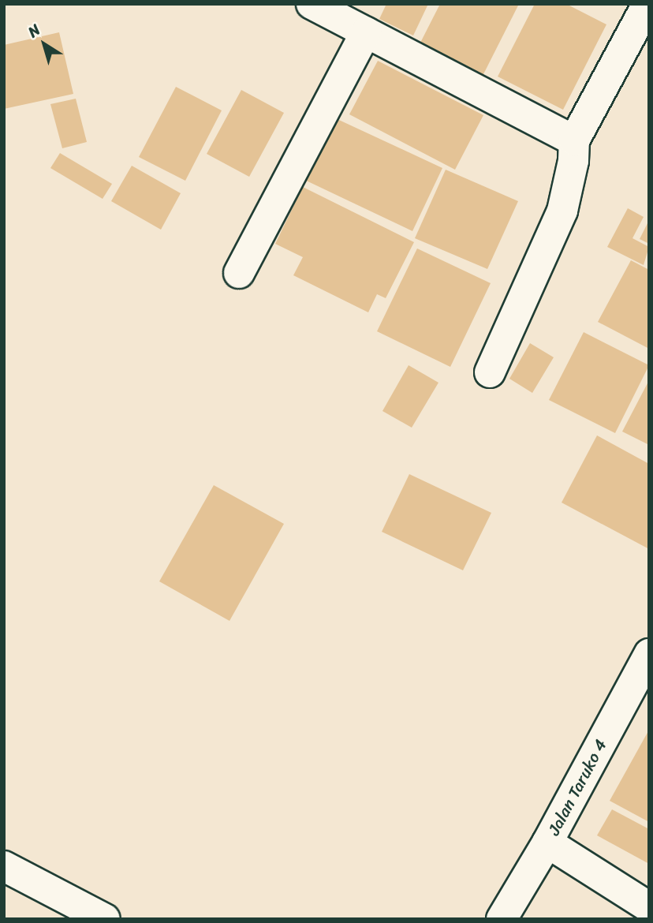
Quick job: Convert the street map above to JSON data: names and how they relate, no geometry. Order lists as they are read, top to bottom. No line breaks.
{"streets":{"street":["Jalan Taruko 4"]},"north":"top left"}
